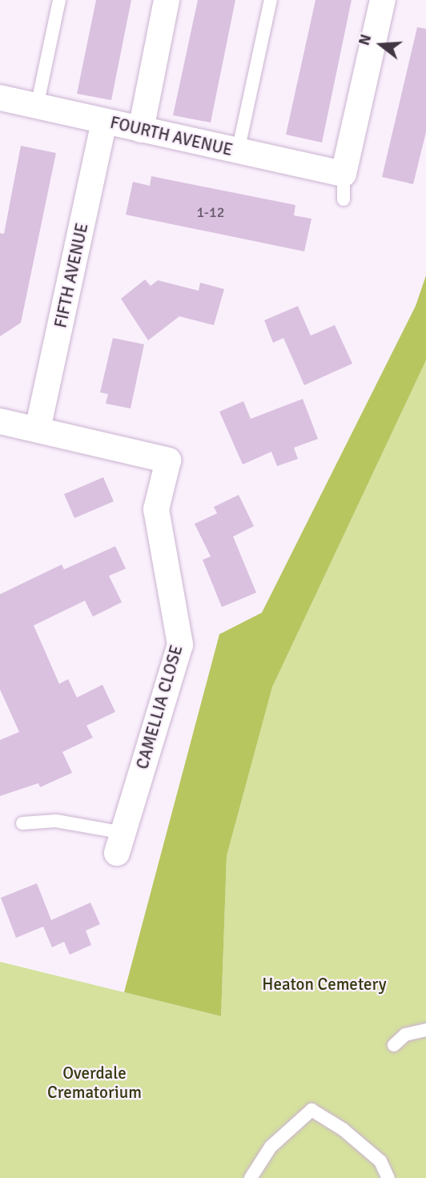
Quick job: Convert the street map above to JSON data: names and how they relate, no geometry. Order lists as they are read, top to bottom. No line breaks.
{"streets":{"street":["FOURTH AVENUE","FIFTH AVENUE","CAMELLIA CLOSE"]},"crossings":[["FOURTH AVENUE","FIFTH AVENUE"],["FIFTH AVENUE","CAMELLIA CLOSE"]],"parks":["Heaton Cemetery","Overdale Crematorium"],"house_numbers":["1-12"],"north":"left"}
